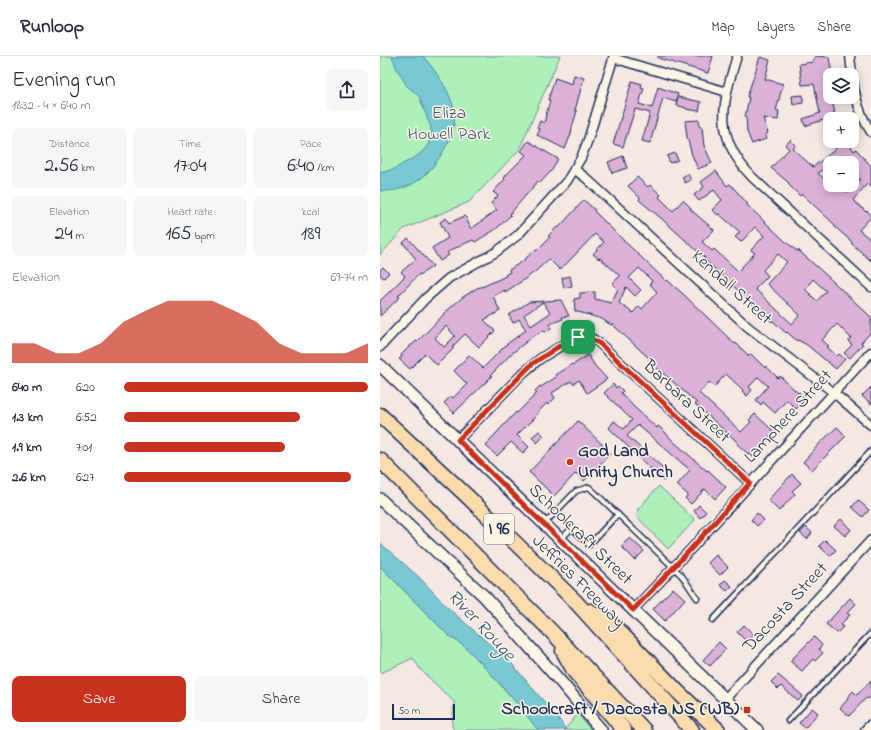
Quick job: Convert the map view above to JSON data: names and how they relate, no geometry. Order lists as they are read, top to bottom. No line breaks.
{"streets":{"highway":["I 96","Jeffries Freeway"],"main road":["Schoolcraft Street"],"street":["Kendall Street","Barbara Street","Lamphere Street","Dacosta Street"]},"crossings":[["Kendall Street","Lamphere Street"],["Barbara Street","Lamphere Street"],["Barbara Street","Schoolcraft Street"],["Lamphere Street","Schoolcraft Street"],["Schoolcraft Street","Dacosta Street"]],"water":["River Rouge"],"parks":["Eliza Howell Park"],"places":{"other":["God Land Unity Church"],"transit":["Schoolcraft / Dacosta NS (WB)"]},"scale_bar":"50 m","page":{"header":"Runloop","nav":["Map","Layers","Share"],"heading":["Evening run","18:32 · 4 × 640 m"],"map_buttons":["+","−"],"stats":[["Distance","2.56 km"],["Time","17:04"],["Pace","6:40 /km"],["Elevation","24 m"],["Heart rate","165 bpm"],["kcal","189"]],"chart":["Elevation","69–74 m"],"list":[{"name":"640 m","note":"6:20"},{"name":"1.3 km","note":"6:52"},{"name":"1.9 km","note":"7:01"},{"name":"2.6 km","note":"6:27"}],"buttons":["Save","Share"],"scale":"50 m"}}
